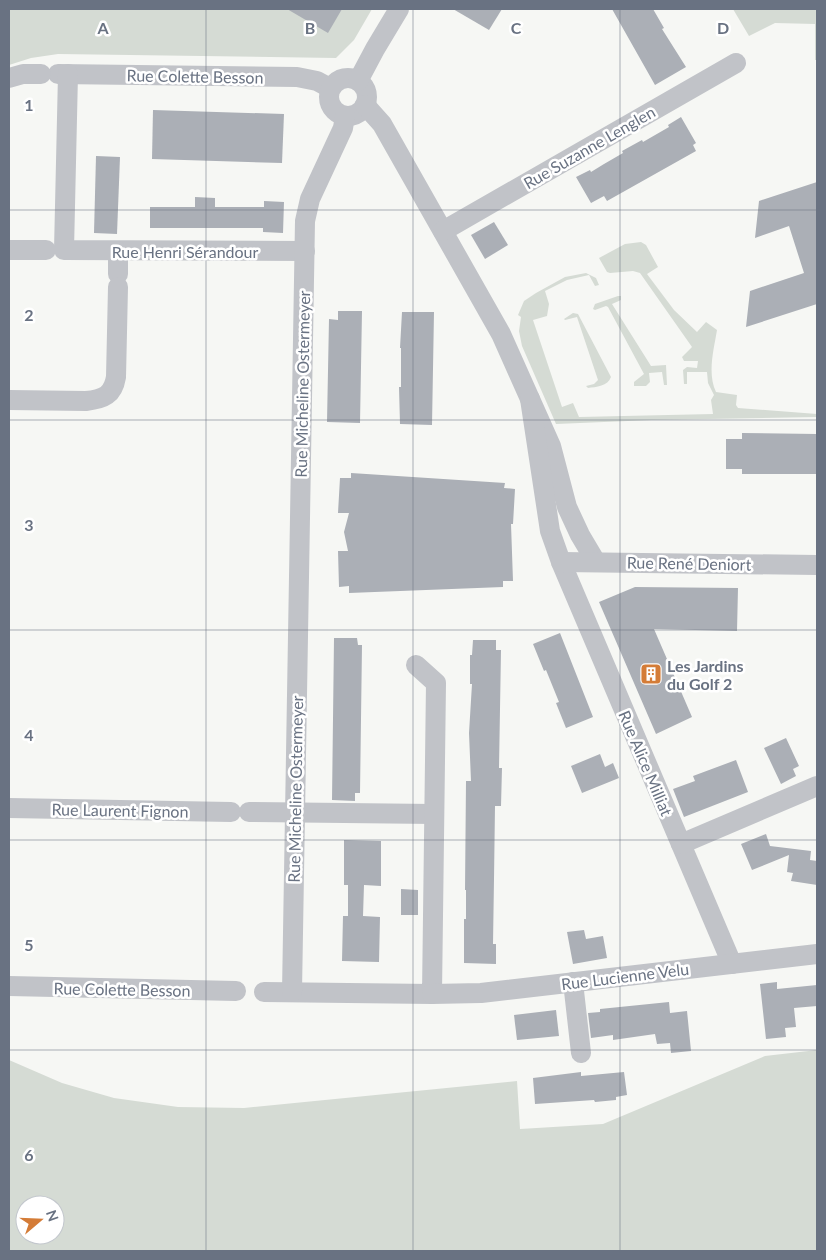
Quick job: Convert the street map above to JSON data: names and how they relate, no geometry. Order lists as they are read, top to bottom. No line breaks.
{"streets":{"street":["Rue Colette Besson","Rue Suzanne Lenglen","Rue Henri Sérandour","Rue Micheline Ostermeyer","Rue René Deniort","Rue Alice Milliat","Rue Laurent Fignon","Rue Lucienne Velu"]},"crossings":[["Rue Colette Besson","Rue Micheline Ostermeyer"],["Rue Henri Sérandour","Rue Micheline Ostermeyer"],["Rue Micheline Ostermeyer","Rue Laurent Fignon"],["Rue René Deniort","Rue Alice Milliat"],["Rue Alice Milliat","Rue Lucienne Velu"]],"places":{"building":["Les Jardins du Golf 2"]},"north":"right","grid":{"columns":["A","B","C","D"],"rows":["1","2","3","4","5","6"]}}
